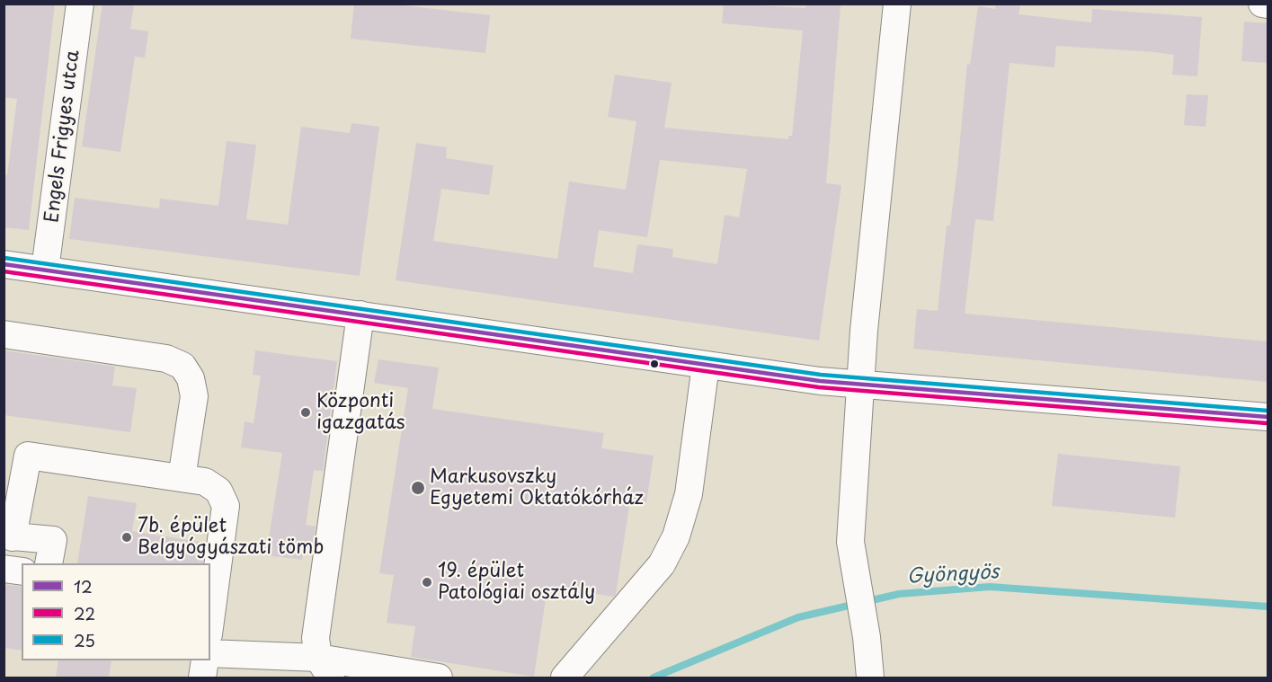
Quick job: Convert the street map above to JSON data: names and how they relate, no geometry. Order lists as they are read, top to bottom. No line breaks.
{"streets":{"street":["Engels Frigyes utca"]},"water":["Gyöngyös"],"places":["Központi igazgatás","Markusovszky Egyetemi Oktatókórház","7b. épület Belgyógyászati tömb","19. épület Patológiai osztály"],"lines":["transit line 25","transit line 12","transit line 22"],"legend":["12","22","25"]}
